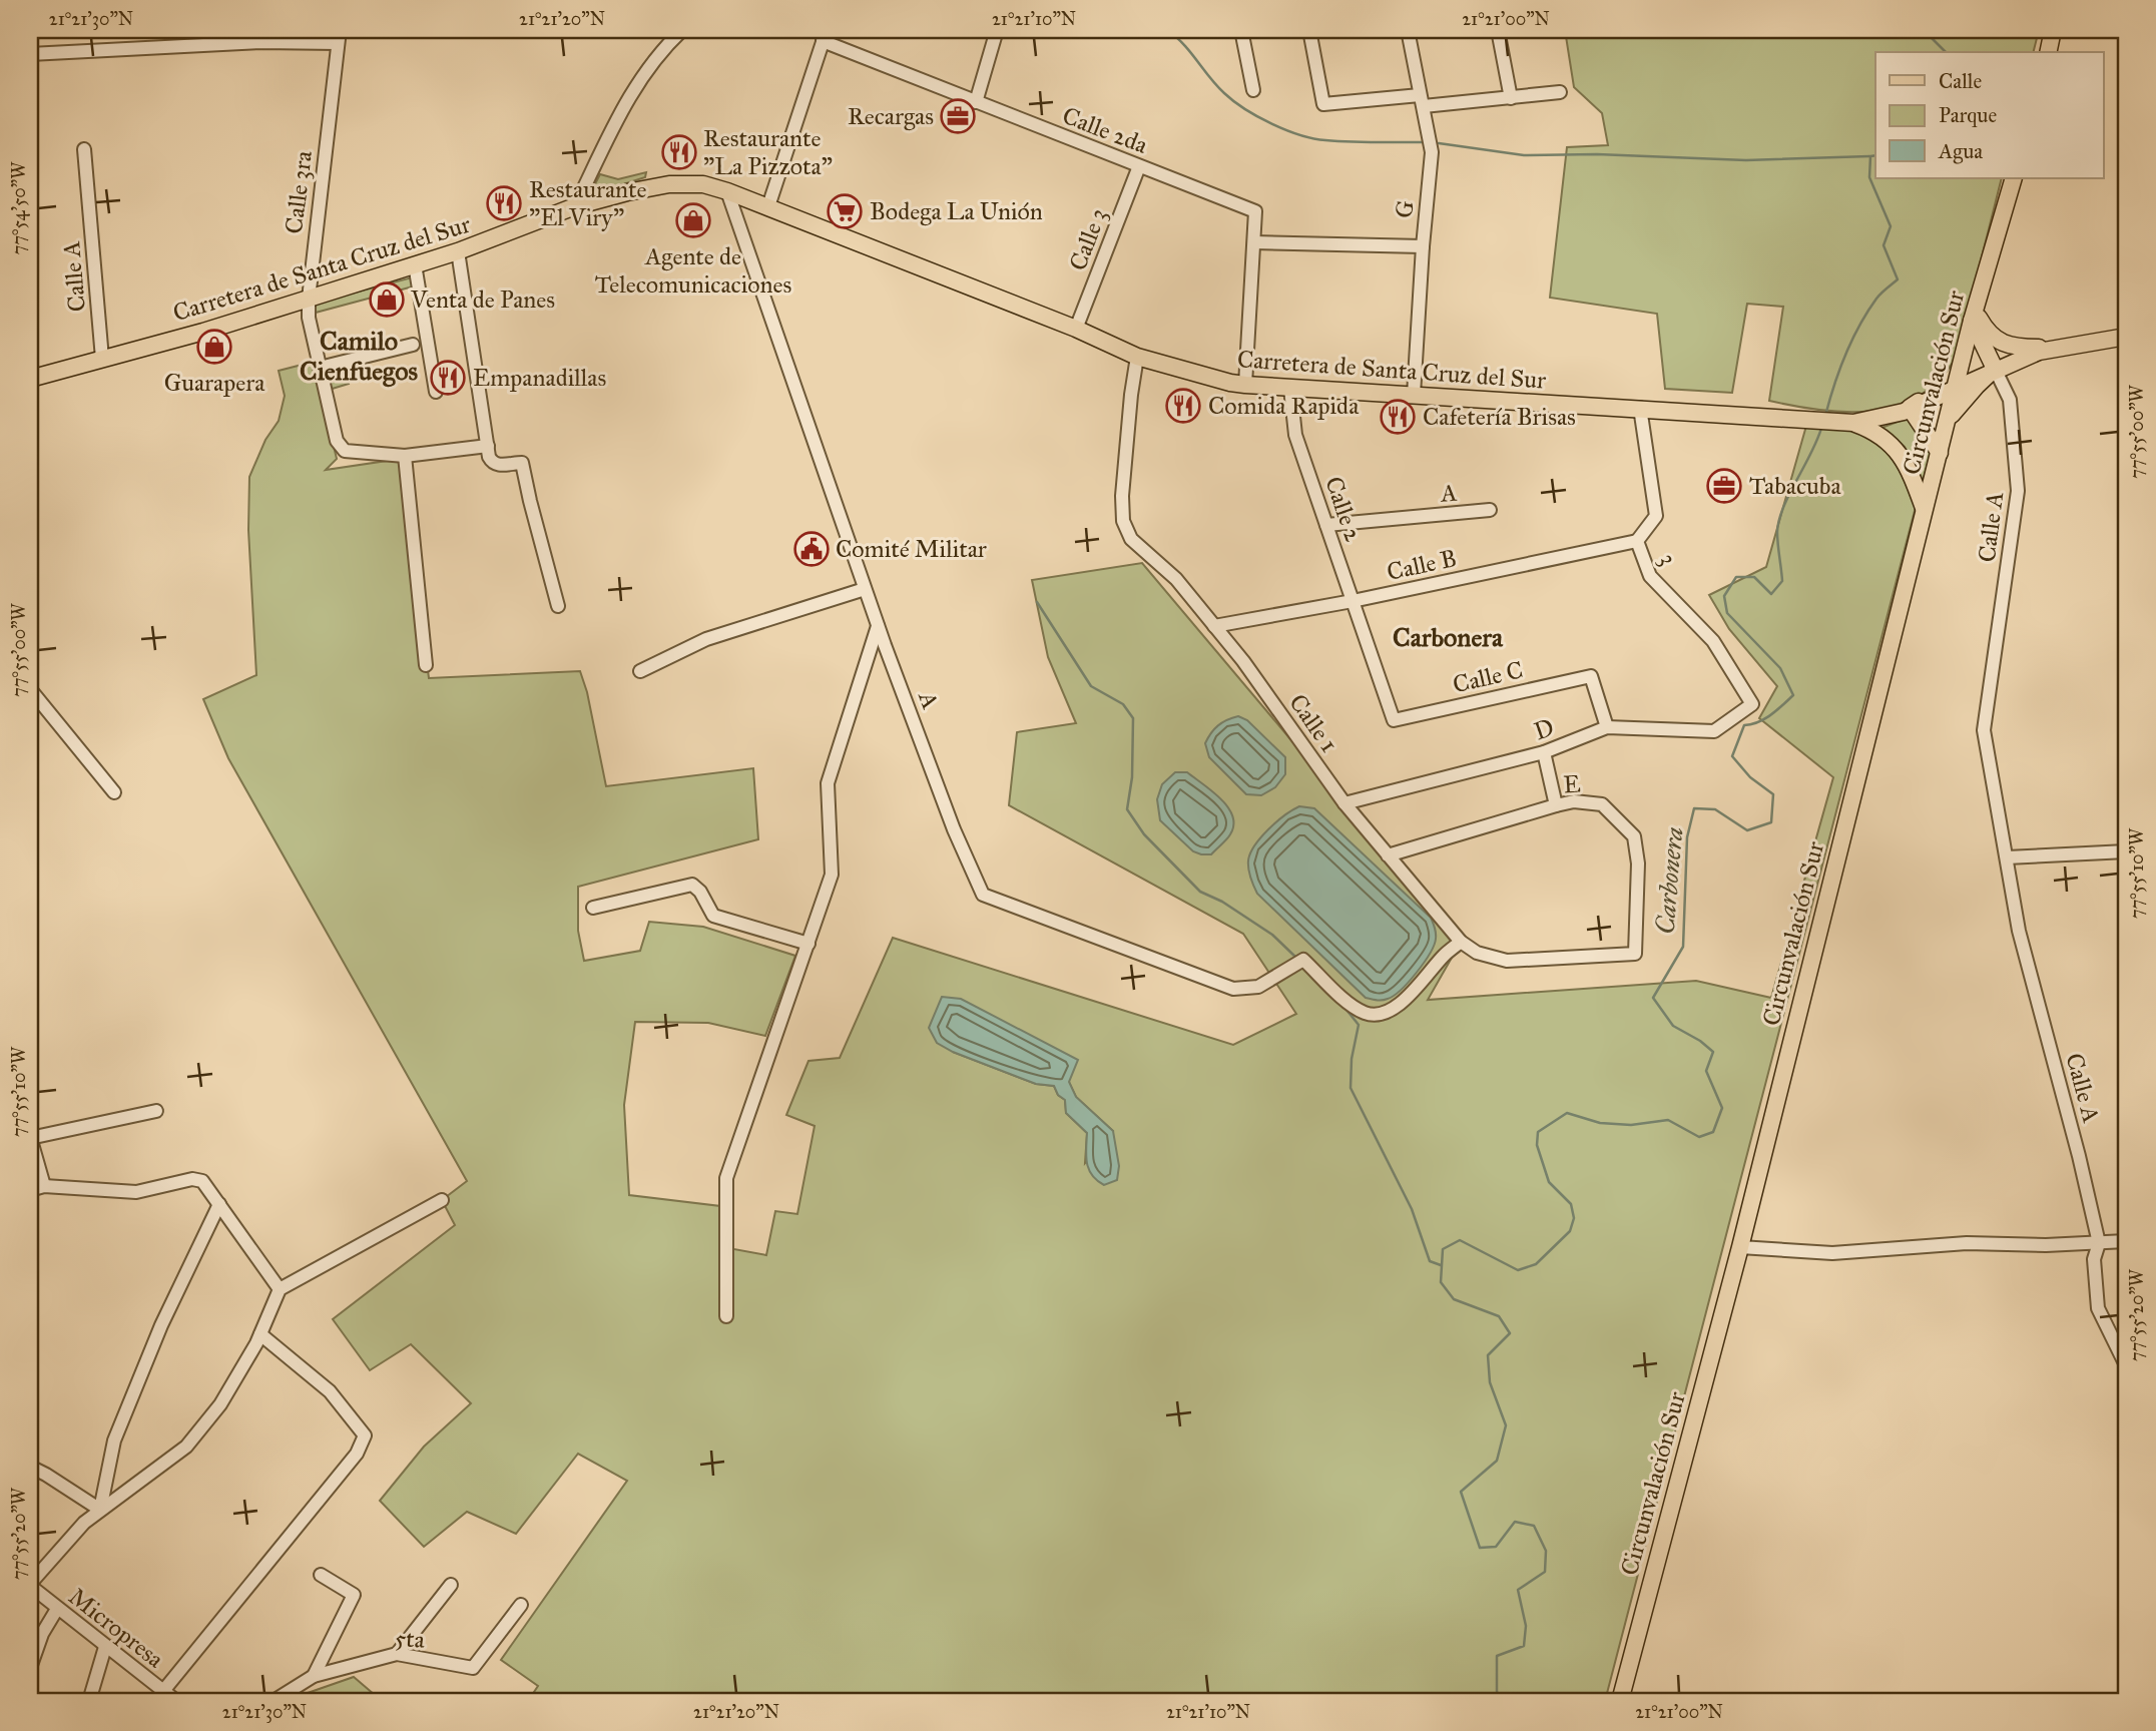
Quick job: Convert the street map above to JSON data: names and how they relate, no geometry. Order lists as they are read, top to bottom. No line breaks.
{"streets":{"main road":["Carretera de Santa Cruz del Sur","Circunvalación Sur"],"street":["Calle 2da","Calle 3ra","G","Calle 3","Calle A","A","Calle 2","3","Calle B","Calle C","Calle 1","D","E","Micropresa","5ta"]},"crossings":[["Calle 2da","Calle 3"],["Calle 3ra","Carretera de Santa Cruz del Sur"],["G","Carretera de Santa Cruz del Sur"],["Calle 3","Carretera de Santa Cruz del Sur"],["Carretera de Santa Cruz del Sur","Calle A"],["Carretera de Santa Cruz del Sur","Circunvalación Sur"],["Carretera de Santa Cruz del Sur","A"],["Carretera de Santa Cruz del Sur","Calle 2"],["Carretera de Santa Cruz del Sur","3"],["Carretera de Santa Cruz del Sur","Calle 1"],["A","Calle 2"],["A","Calle 1"],["Calle 2","Calle B"],["Calle 2","Calle C"],["3","Calle B"],["3","D"],["Calle B","Calle 1"],["Calle C","D"],["Calle 1","D"],["Calle 1","E"]],"districts":["Camilo Cienfuegos","Carbonera"],"water":["Carbonera"],"places":{"office":["Recargas","Tabacuba"],"restaurant":["Restaurante \"La Pizzota\"","Restaurante \"El Viry\"","Empanadillas","Comida Rapida","Cafetería Brisas"],"supermarket":["Bodega La Unión"],"shop":["Agente de Telecomunicaciones","Venta de Panes","Guarapera"],"public building":["Comité Militar"]},"legend":["Calle","Parque","Agua"],"coordinates":["21°21'30\"N","21°21'20\"N","21°21'10\"N","21°21'00\"N","77°54'50\"W","77°55'00\"W","77°55'10\"W","77°55'20\"W"]}
